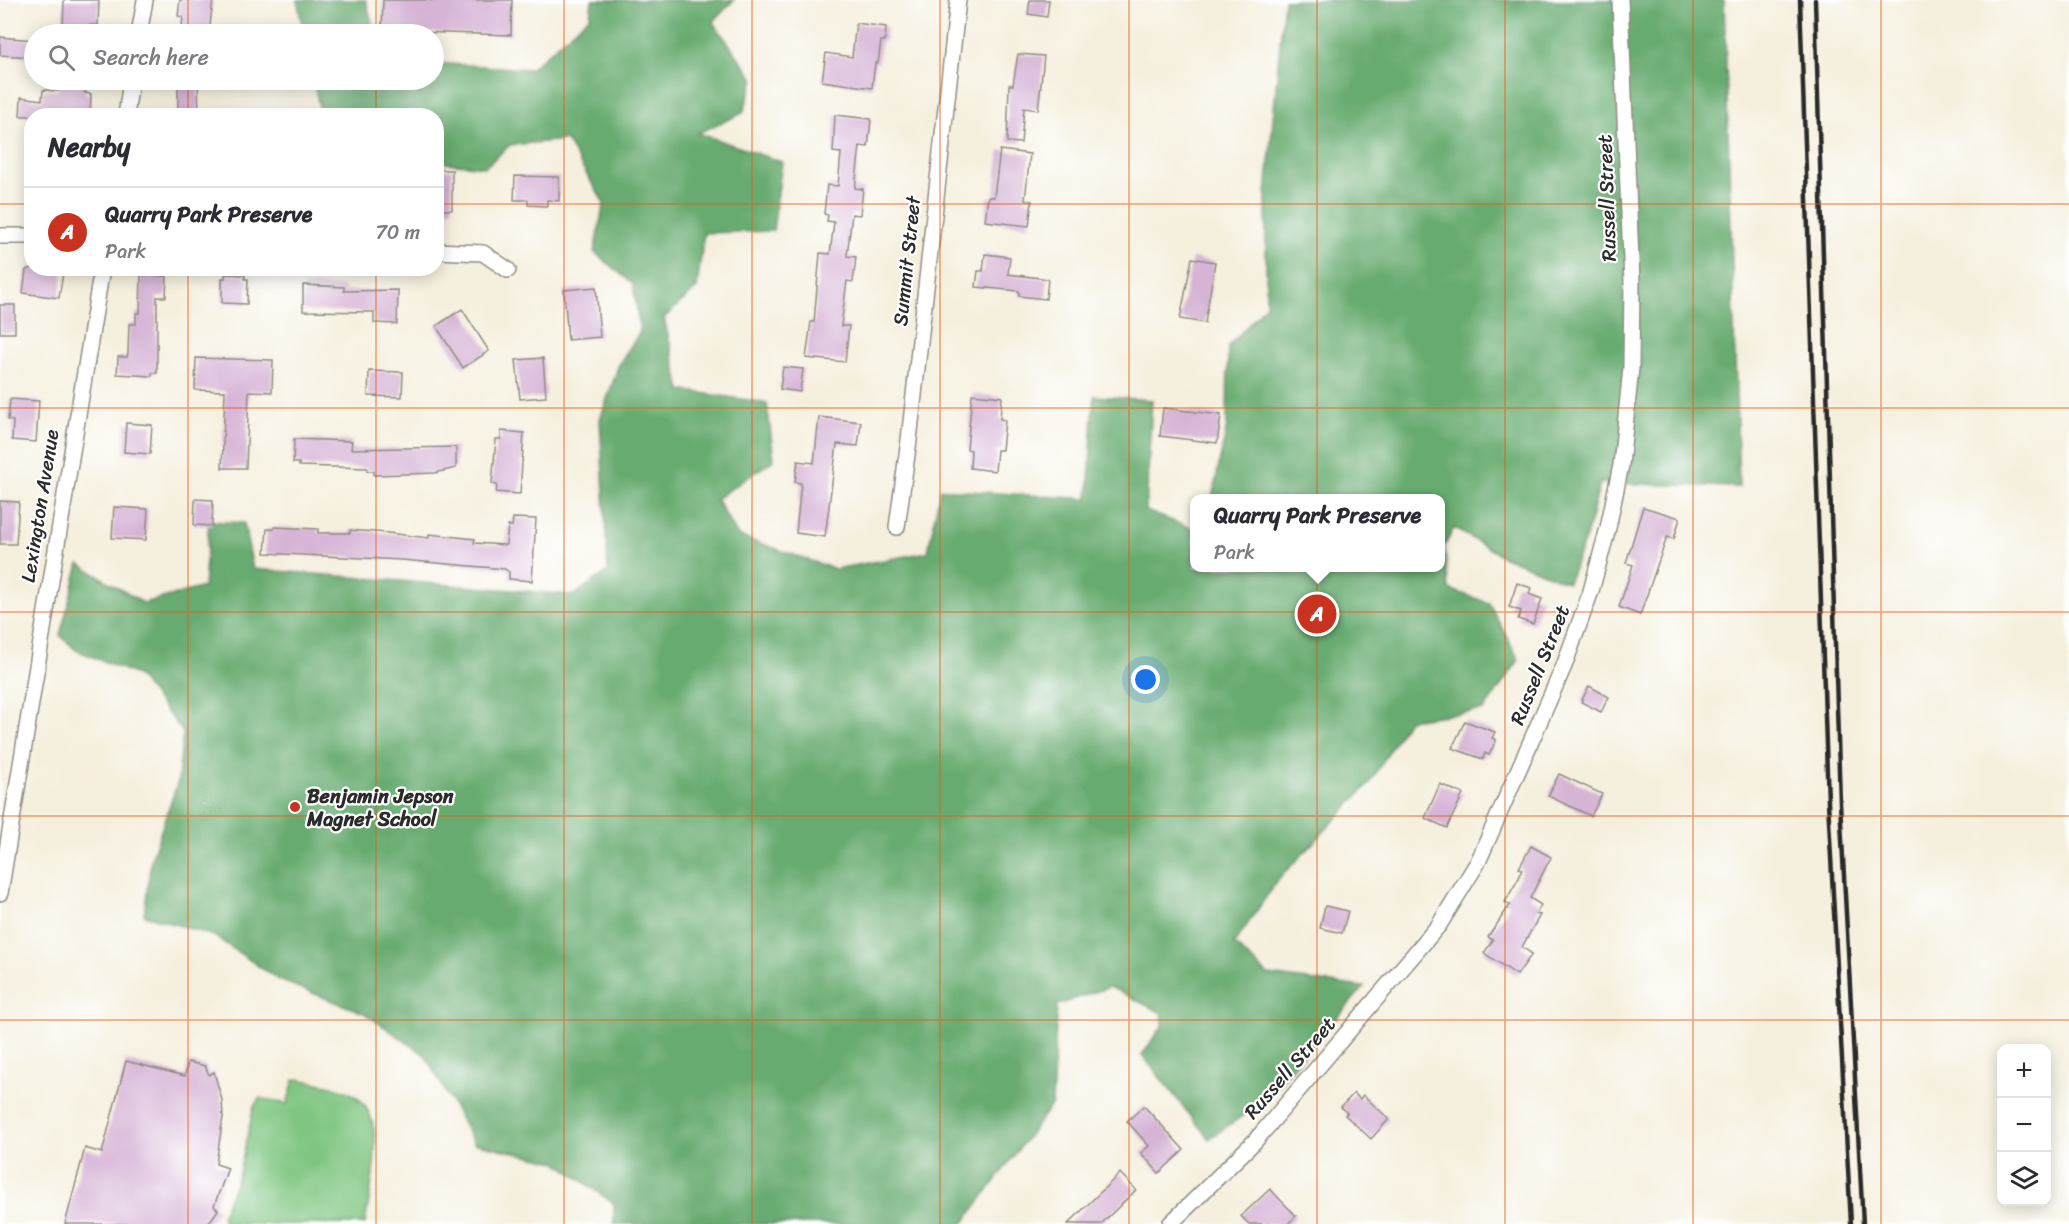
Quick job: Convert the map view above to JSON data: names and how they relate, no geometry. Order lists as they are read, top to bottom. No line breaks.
{"streets":{"street":["Russell Street","Summit Street","Lexington Avenue"]},"places":["Benjamin Jepson Magnet School"],"page":{"search":"Search here","heading":"Nearby","list":[{"mark":"A","name":"Quarry Park Preserve","note":"Park","value":"70 m"}],"popup":["Quarry Park Preserve","Park"],"pins":"A","map_buttons":["+","−"]}}
